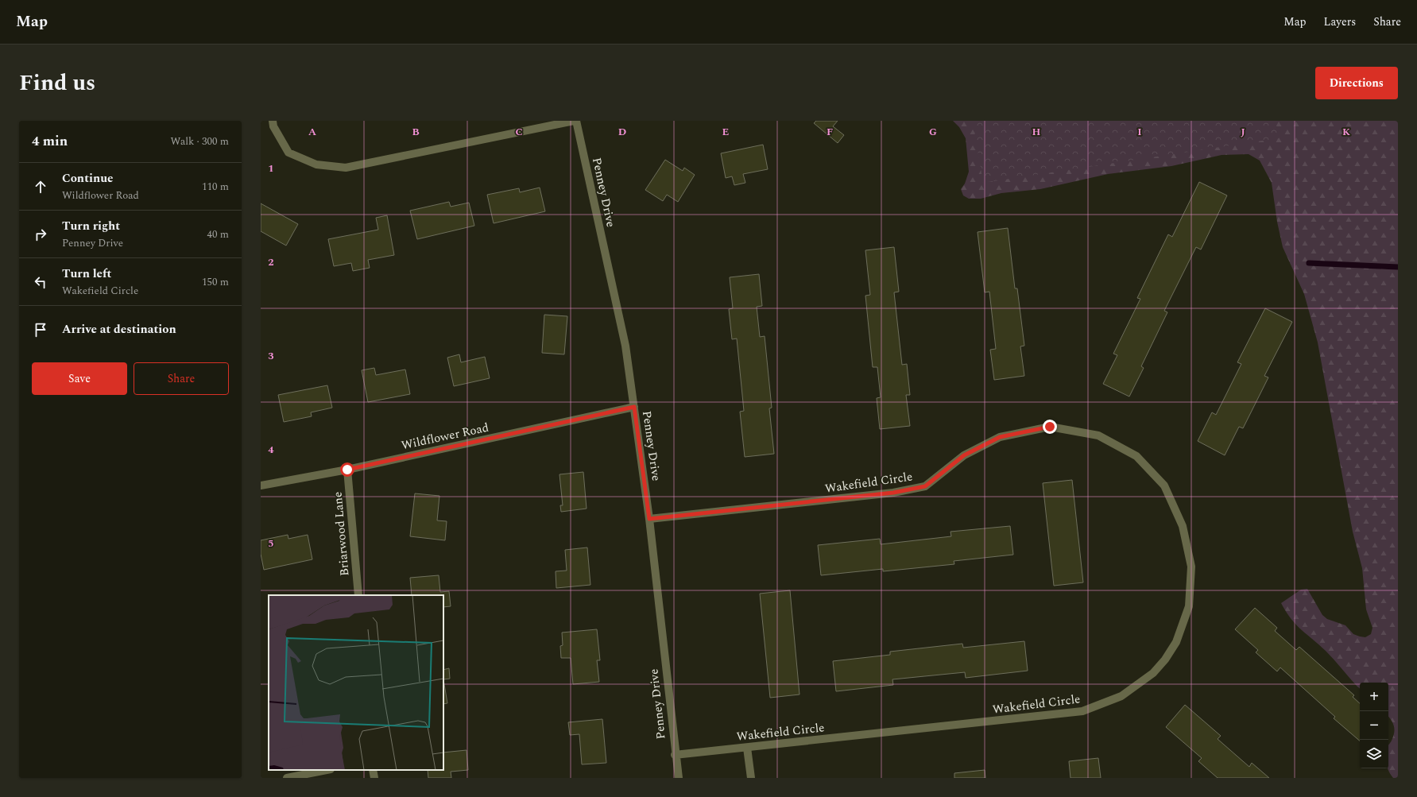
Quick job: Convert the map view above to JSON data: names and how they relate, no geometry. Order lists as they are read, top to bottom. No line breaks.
{"streets":{"street":["Penney Drive","Wildflower Road","Wakefield Circle","Briarwood Lane"]},"crossings":[["Penney Drive","Wildflower Road"],["Penney Drive","Wakefield Circle"],["Wildflower Road","Briarwood Lane"]],"page":{"header":"Map","nav":["Map","Layers","Share"],"title":"Find us","buttons":["Directions",["Save","Share"]],"heading":["4 min","Walk · 300 m"],"list":[["Continue","Wildflower Road","110 m"],["Turn right","Penney Drive","40 m"],["Turn left","Wakefield Circle","150 m"],"Arrive at destination"],"map_buttons":["+","−"]},"grid":{"columns":["A","B","C","D","E","F","G","H","I","J","K"],"rows":["1","2","3","4","5"]}}
